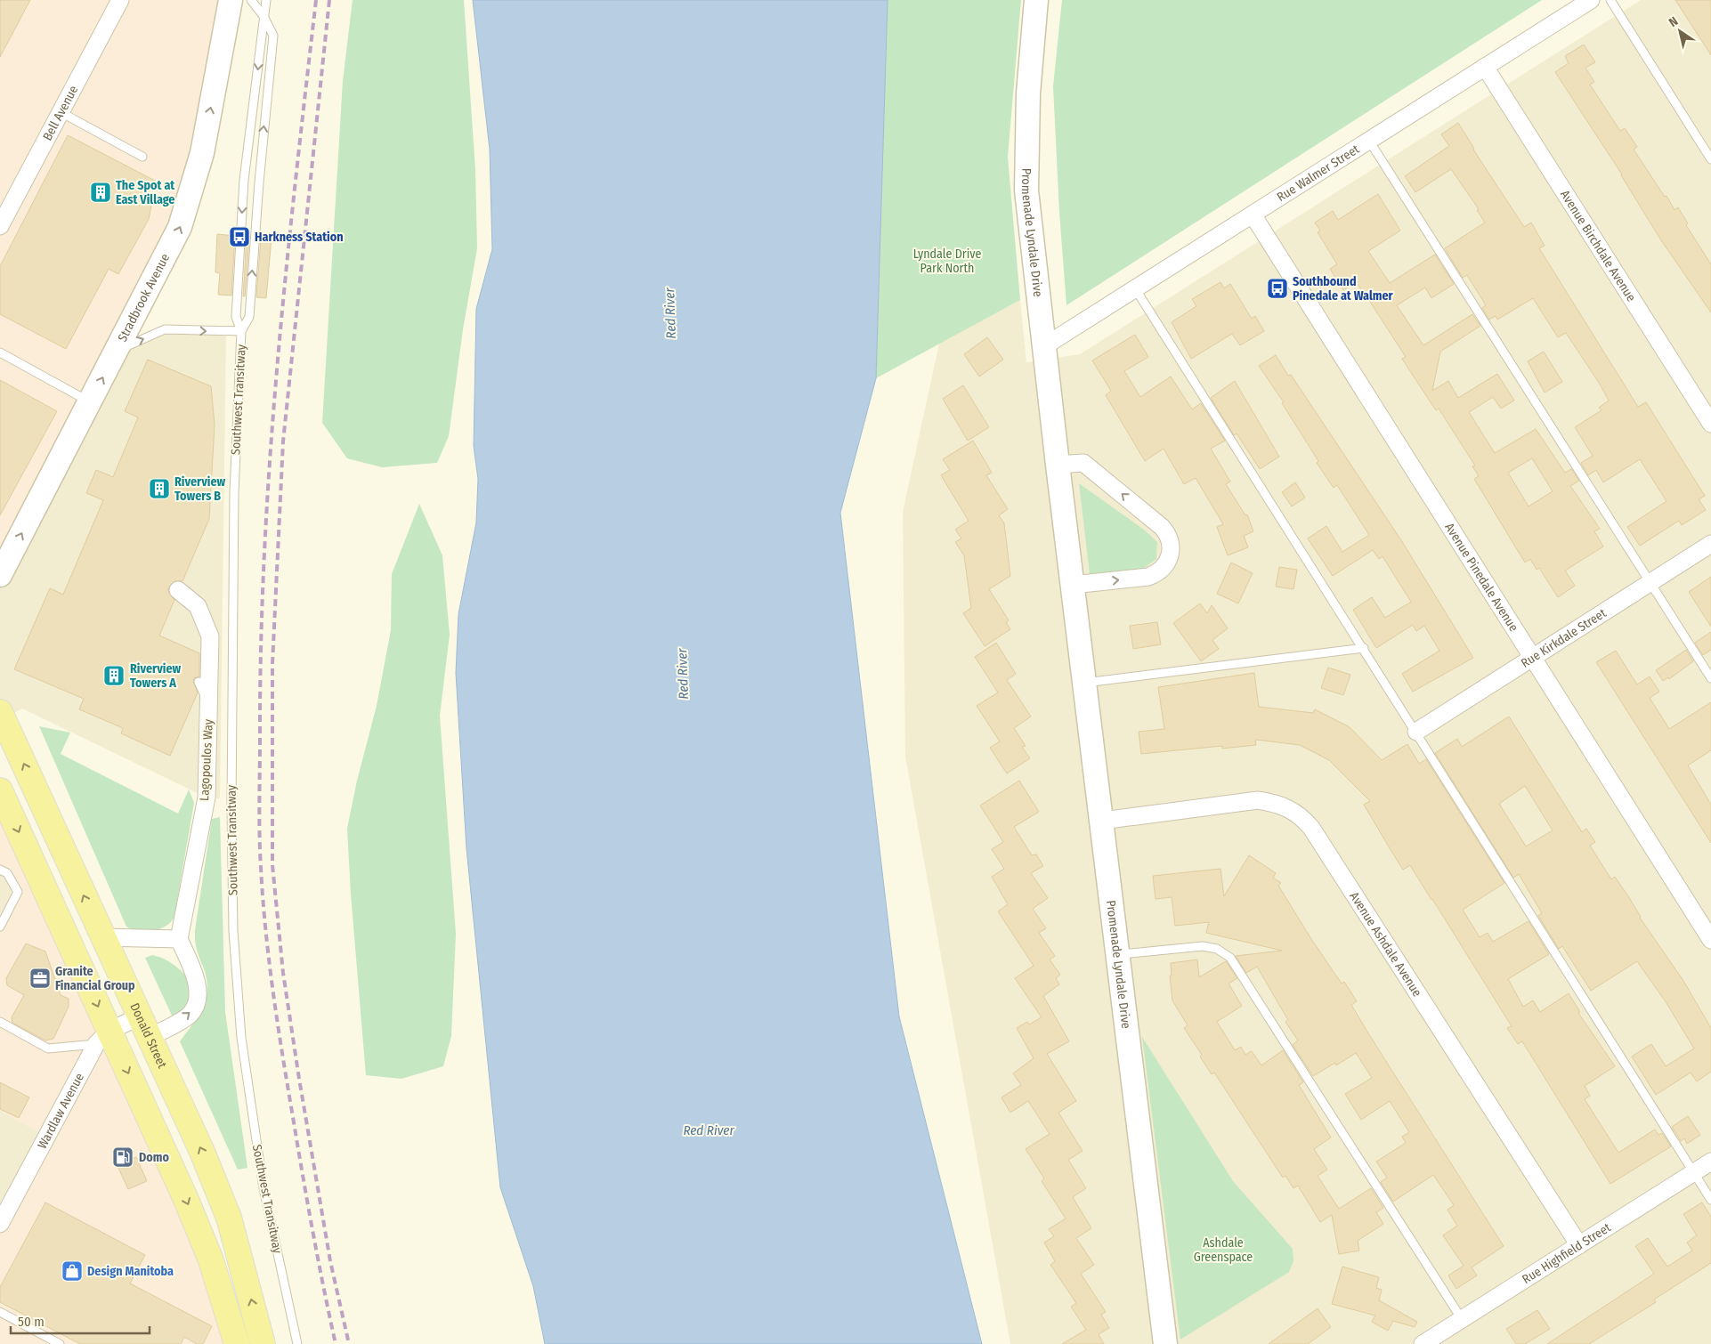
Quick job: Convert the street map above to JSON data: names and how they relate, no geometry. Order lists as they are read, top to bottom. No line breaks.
{"streets":{"main road":["Donald Street"],"street":["Bell Avenue","Rue Walmer Street","Promenade Lyndale Drive","Avenue Birchdale Avenue","Stradbrook Avenue","Avenue Pinedale Avenue","Rue Kirkdale Street","Lagopoulos Way","Avenue Ashdale Avenue","Wardlaw Avenue","Rue Highfield Street"],"lane":["Southwest Transitway"]},"crossings":[["Rue Walmer Street","Promenade Lyndale Drive"],["Rue Walmer Street","Avenue Birchdale Avenue"],["Rue Walmer Street","Avenue Pinedale Avenue"],["Promenade Lyndale Drive","Avenue Ashdale Avenue"],["Avenue Pinedale Avenue","Rue Kirkdale Street"],["Avenue Ashdale Avenue","Rue Highfield Street"]],"one_way":["Stradbrook Avenue"],"water":["Red River"],"parks":["Lyndale Drive Park North","Ashdale Greenspace"],"places":{"building":["The Spot at East Village","Riverview Towers B","Riverview Towers A"],"bus stop":["Harkness Station","Southbound Pinedale at Walmer"],"office":["Granite Financial Group"],"fuel station":["Domo"],"shop":["Design Manitoba"]},"scale_bar":"50 m","north":"top left"}
